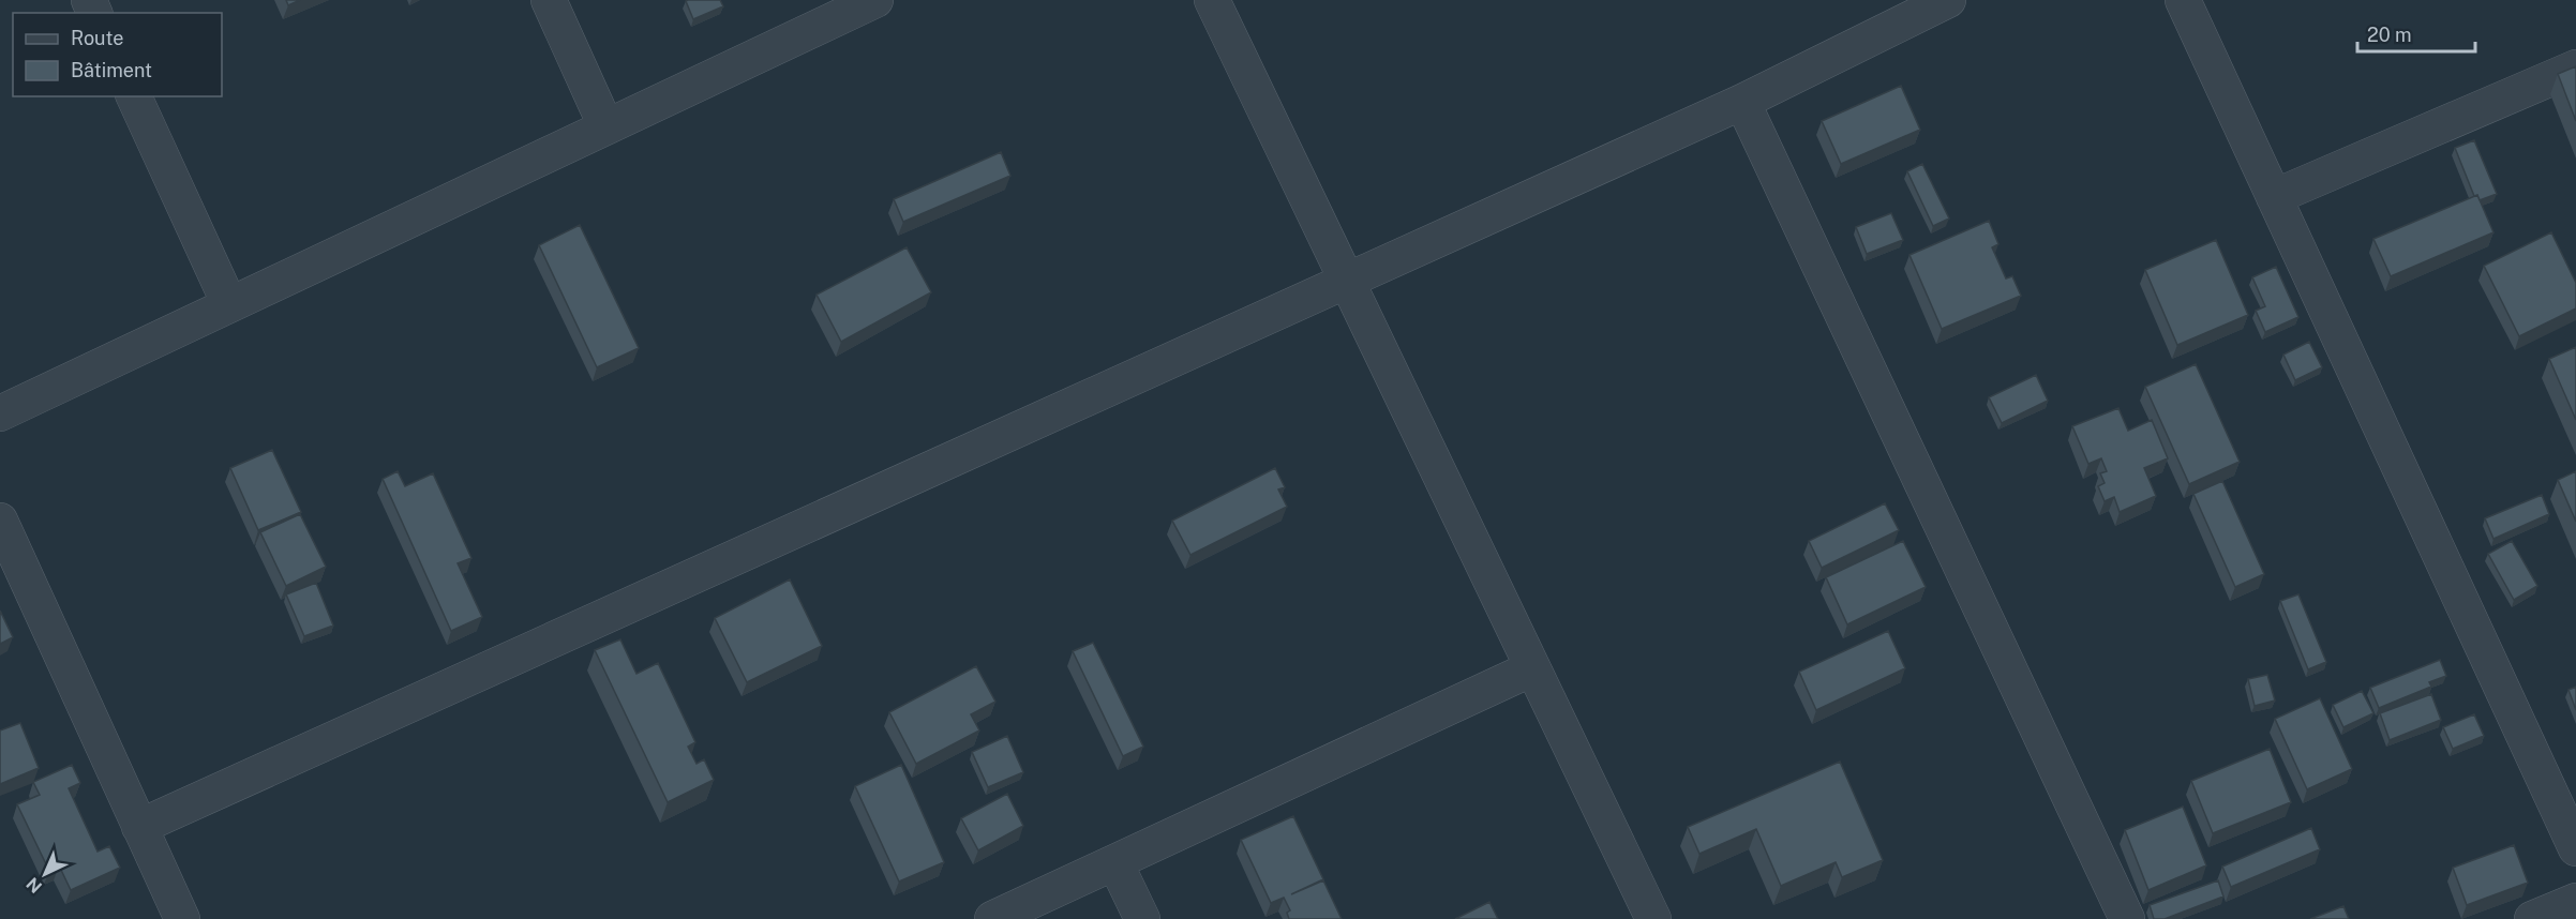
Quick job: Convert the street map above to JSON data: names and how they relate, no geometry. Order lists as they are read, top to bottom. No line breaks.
{"legend":["Route","Bâtiment"],"scale_bar":"20 m","north":"bottom left"}
